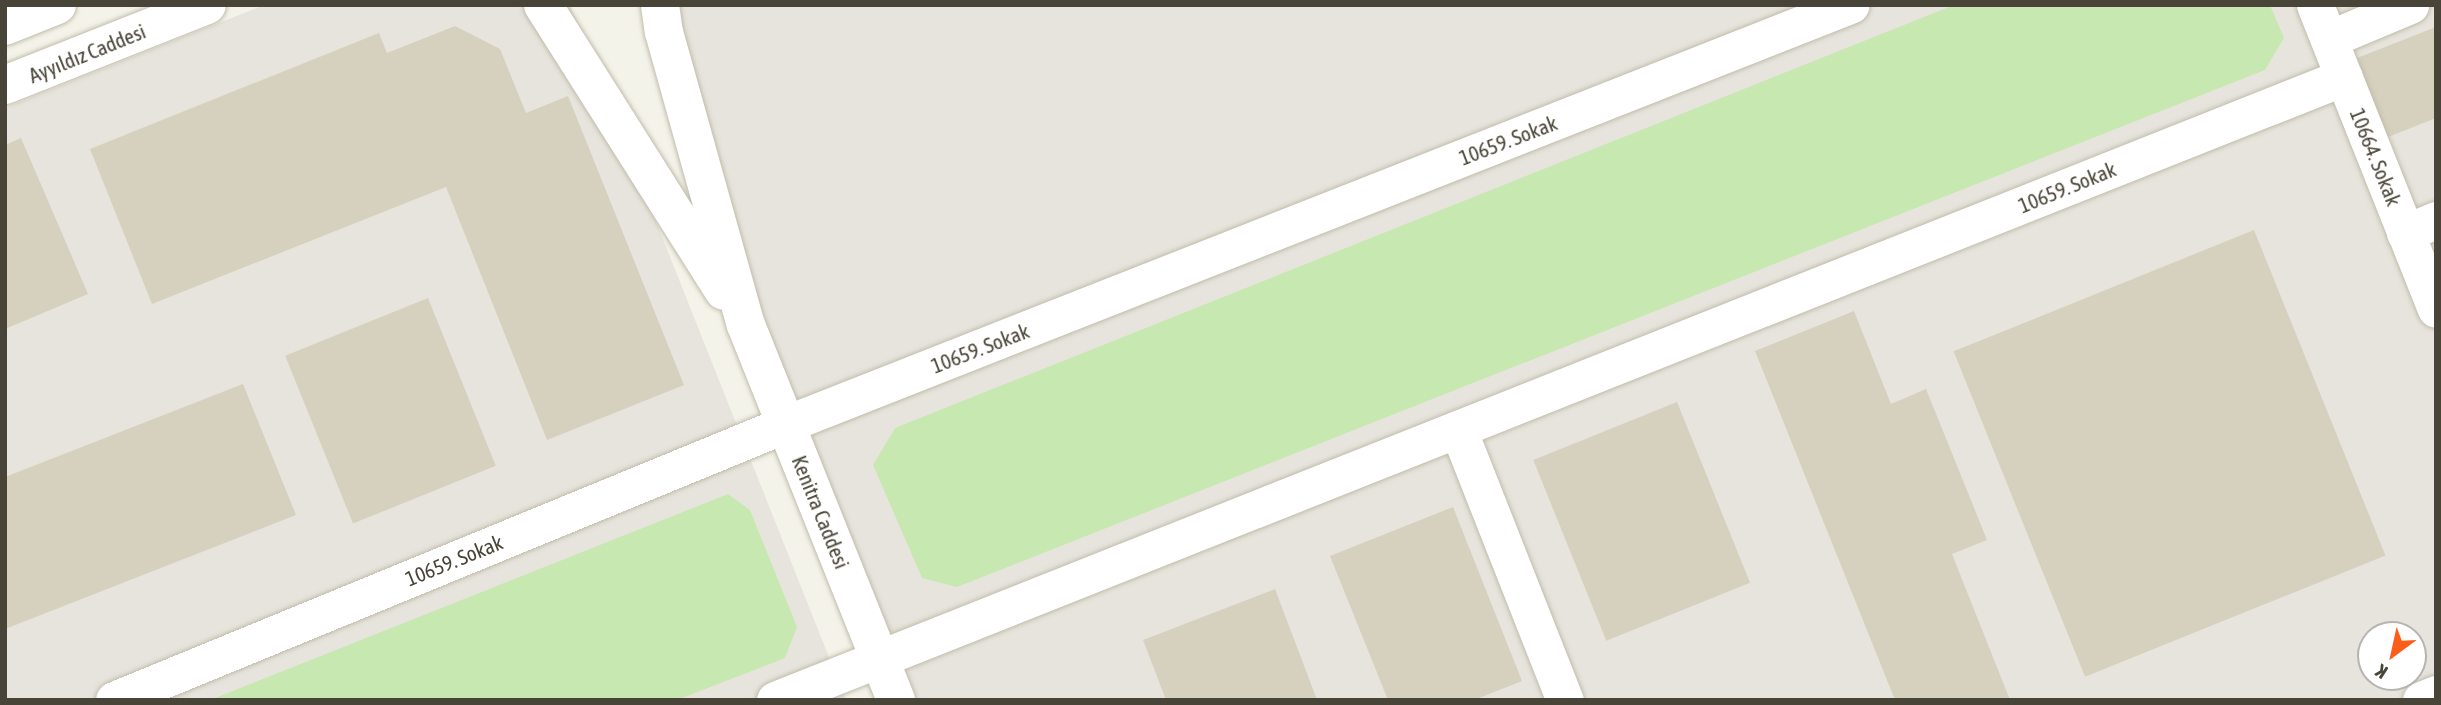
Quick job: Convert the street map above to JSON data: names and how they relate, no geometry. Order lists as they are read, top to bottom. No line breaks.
{"streets":{"street":["Ayyıldız Caddesi","10659. Sokak","10664. Sokak","Kenitra Caddesi"]},"crossings":[["10659. Sokak","10664. Sokak"],["10659. Sokak","Kenitra Caddesi"]],"north":"bottom left"}
